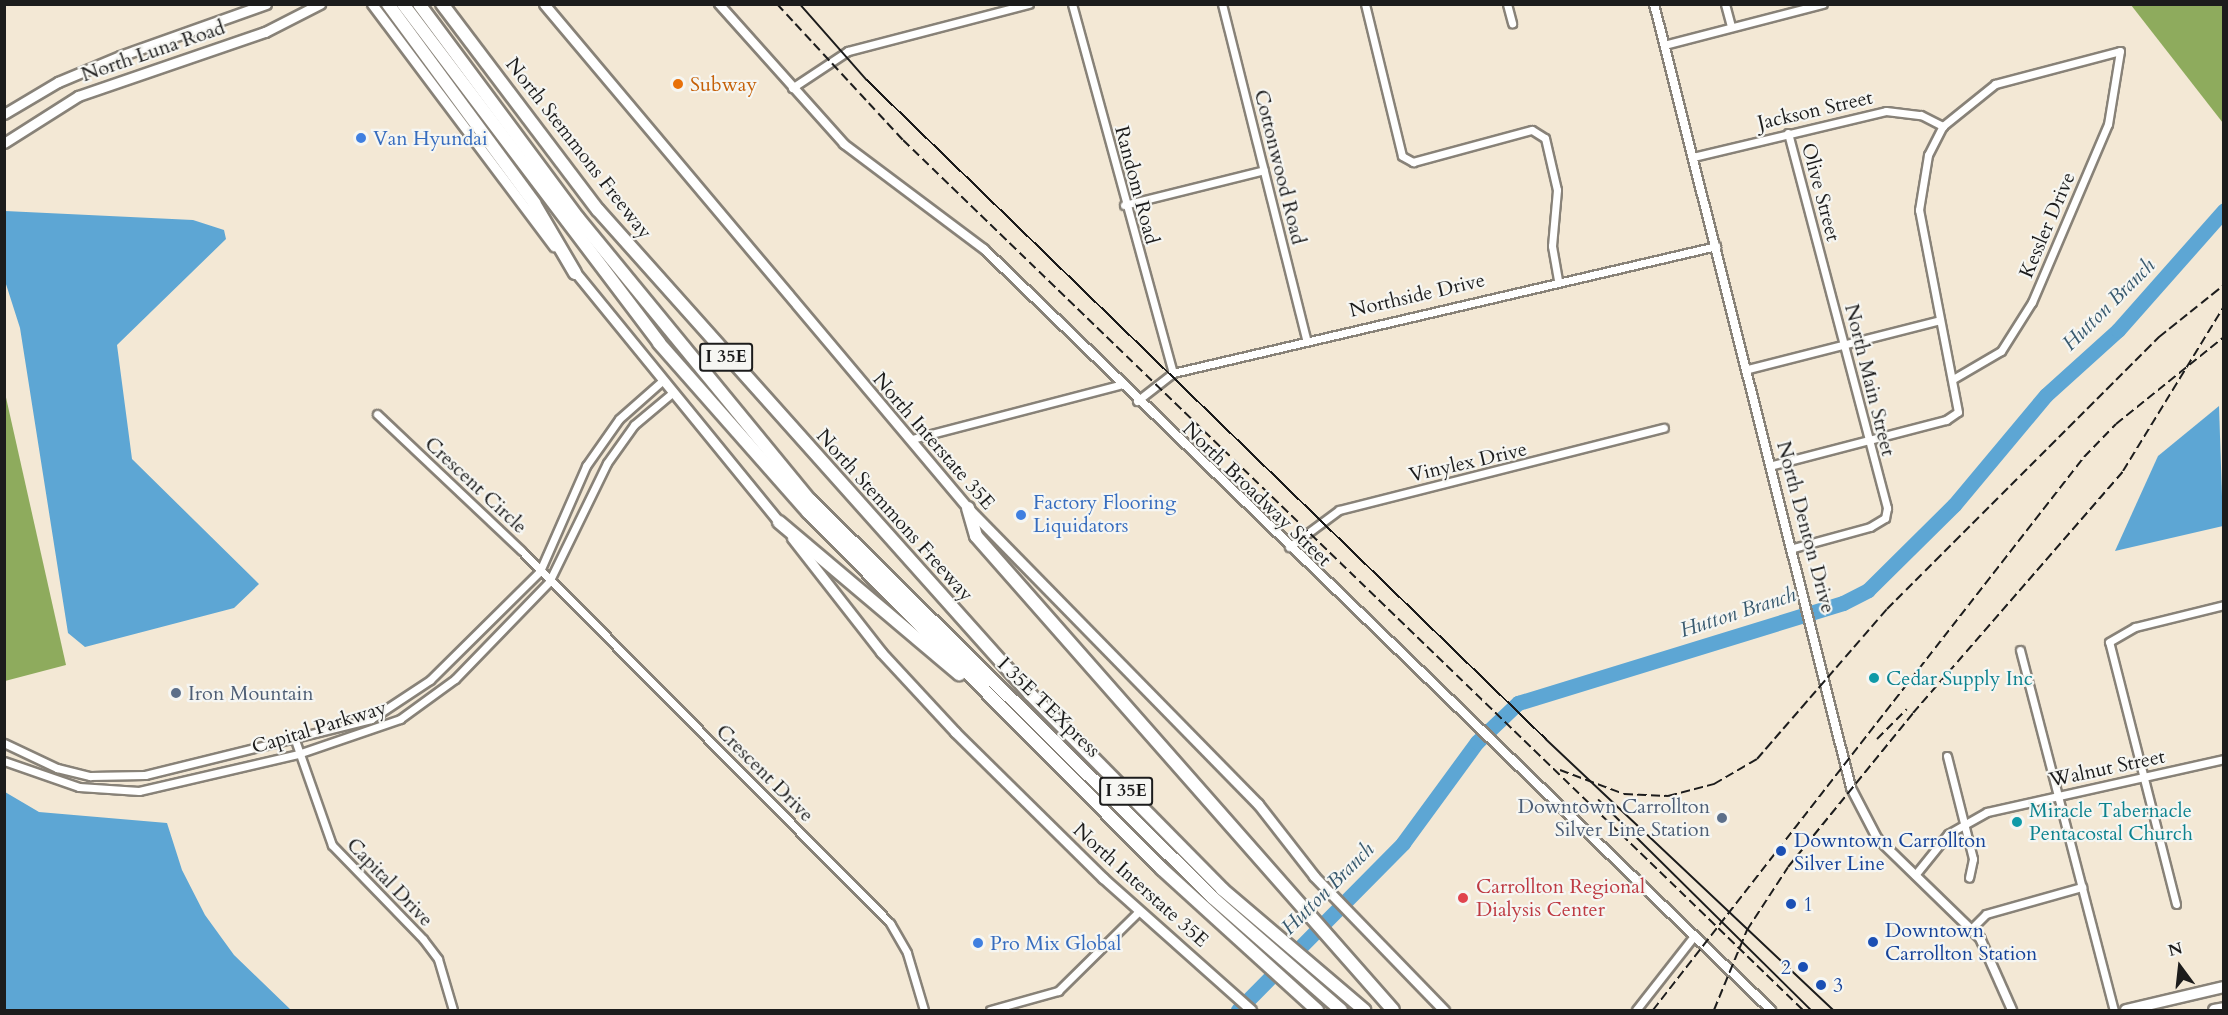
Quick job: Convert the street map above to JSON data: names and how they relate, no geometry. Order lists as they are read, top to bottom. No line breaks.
{"streets":{"highway":["North Stemmons Freeway","I 35E","I 35E TEXpress"],"main road":["North Luna Road","North Interstate 35E"],"street":["Jackson Street","Cottonwood Road","Random Road","Olive Street","Kessler Drive","Northside Drive","North Main Street","Vinylex Drive","Crescent Circle","North Broadway Street","North Denton Drive","Capital Parkway","Walnut Street","Crescent Drive","Capital Drive"]},"crossings":[["Jackson Street","Olive Street"],["Jackson Street","Kessler Drive"],["Jackson Street","North Denton Drive"],["North Stemmons Freeway","I 35E TEXpress"],["Cottonwood Road","Northside Drive"],["Random Road","Northside Drive"],["Olive Street","North Main Street"],["Northside Drive","North Broadway Street"],["Northside Drive","North Denton Drive"],["North Main Street","North Denton Drive"],["North Interstate 35E","Capital Parkway"],["Vinylex Drive","North Broadway Street"],["Crescent Circle","Capital Parkway"],["Crescent Circle","Crescent Drive"],["Capital Parkway","Crescent Drive"],["Capital Parkway","Capital Drive"]],"water":["Hutton Branch"],"places":["Subway","Van Hyundai","Factory Flooring Liquidators","Cedar Supply Inc","Iron Mountain","Downtown Carrollton Silver Line Station","Miracle Tabernacle Pentacostal Church","Downtown Carrollton Silver Line","Carrollton Regional Dialysis Center","1","Downtown Carrollton Station","Pro Mix Global","2","3"],"north":"top"}
